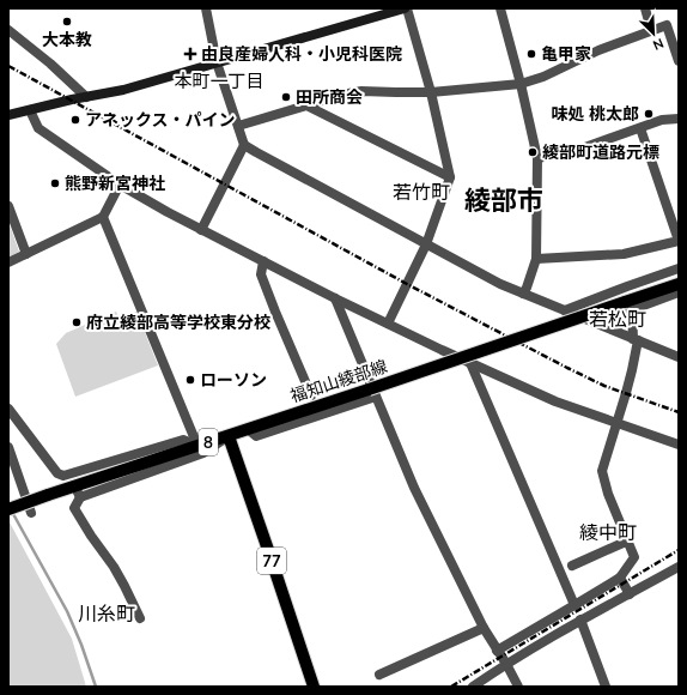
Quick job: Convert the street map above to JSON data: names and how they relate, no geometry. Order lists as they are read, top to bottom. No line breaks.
{"streets":{"main road":["福知山綾部線","8","77"]},"crossings":[["福知山綾部線","77"]],"districts":["本町一丁目","若竹町","綾部市","若松町","綾中町","川糸町"],"places":{"other":["大本教","亀甲家","田所商会","味処 桃太郎","アネックス・パイン","綾部町道路元標","熊野新宮神社","府立綾部高等学校東分校","ローソン"],"health":["由良産婦人科・小児科医院"]},"north":"bottom right"}
